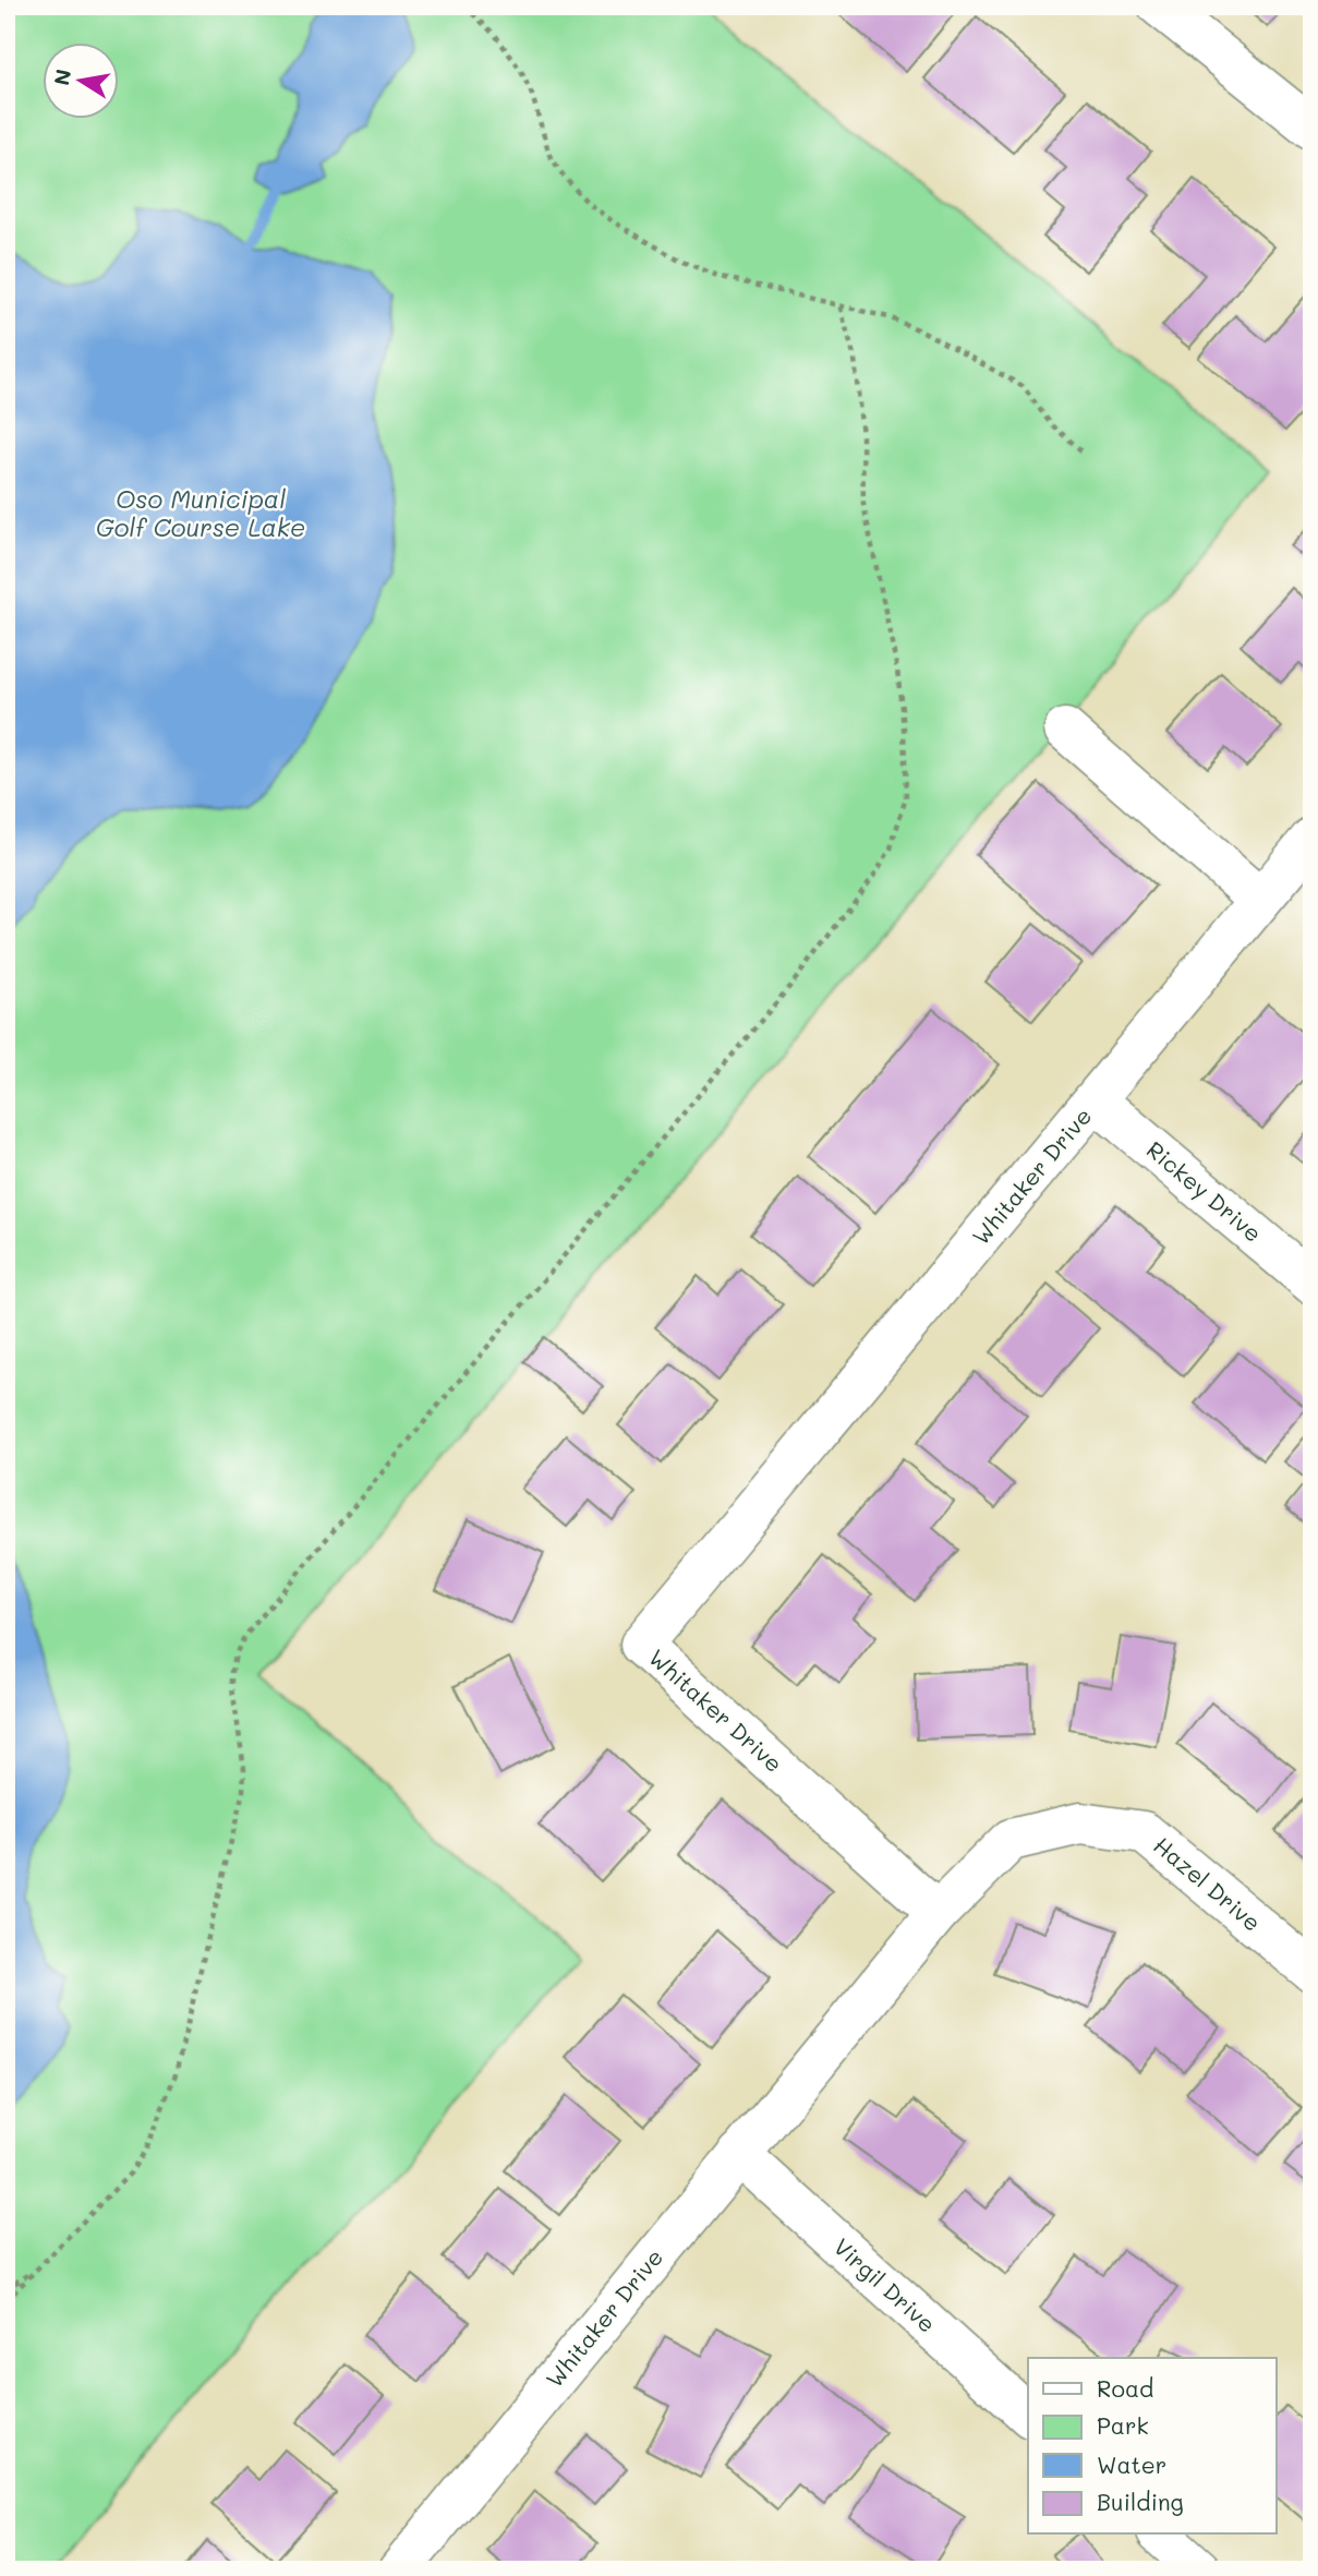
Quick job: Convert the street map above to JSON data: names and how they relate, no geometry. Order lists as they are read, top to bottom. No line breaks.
{"streets":{"street":["Whitaker Drive","Rickey Drive","Hazel Drive","Virgil Drive"]},"crossings":[["Whitaker Drive","Rickey Drive"],["Whitaker Drive","Hazel Drive"],["Whitaker Drive","Virgil Drive"]],"water":["Oso Municipal Golf Course Lake"],"legend":["Road","Park","Water","Building"],"north":"left"}
